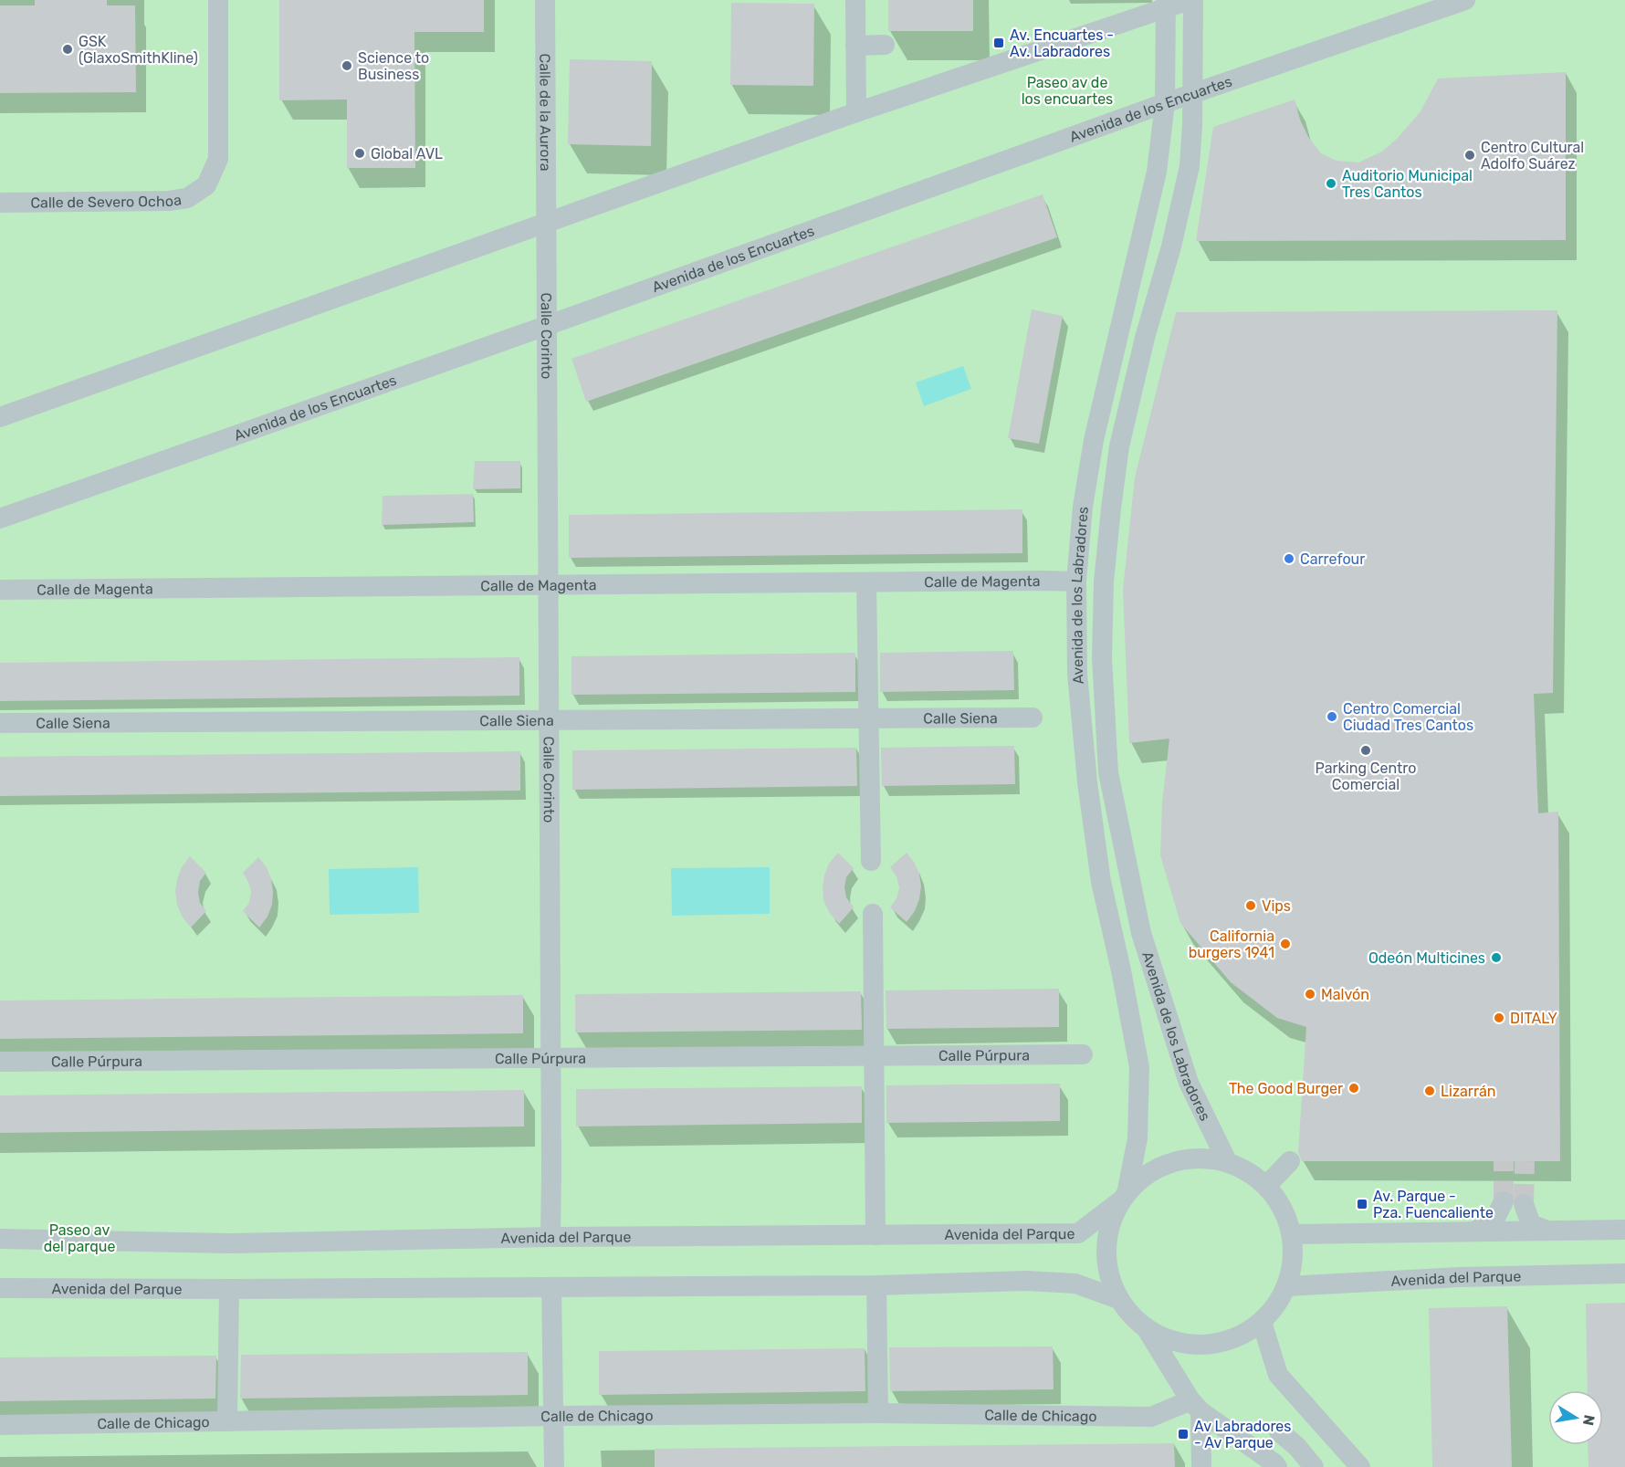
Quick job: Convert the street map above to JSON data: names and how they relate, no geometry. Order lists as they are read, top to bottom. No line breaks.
{"streets":{"street":["Avenida de los Encuartes","Calle de la Aurora","Calle de Severo Ochoa","Calle Corinto","Calle de Magenta","Avenida de los Labradores","Calle Siena","Calle Púrpura","Avenida del Parque","Calle de Chicago"]},"crossings":[["Avenida de los Encuartes","Calle Corinto"],["Avenida de los Encuartes","Avenida de los Labradores"],["Calle de la Aurora","Calle Corinto"],["Calle Corinto","Calle de Magenta"],["Calle Corinto","Calle Siena"],["Calle Corinto","Calle Púrpura"],["Calle Corinto","Avenida del Parque"],["Calle de Magenta","Avenida de los Labradores"],["Avenida de los Labradores","Avenida del Parque"]],"parks":["Paseo av de los encuartes","Paseo av del parque"],"places":{"transit":["Av. Encuartes - Av. Labradores","Av. Parque - Pza. Fuencaliente","Av Labradores - Av Parque"],"other":["GSK (GlaxoSmithKline)","Science to Business","Global AVL","Centro Cultural Adolfo Suárez","Auditorio Municipal Tres Cantos","Carrefour","Centro Comercial Ciudad Tres Cantos","Parking Centro Comercial","Vips","California burgers 1941","Odeón Multicines","Malvón","DITALY","The Good Burger","Lizarrán"]},"north":"right"}
